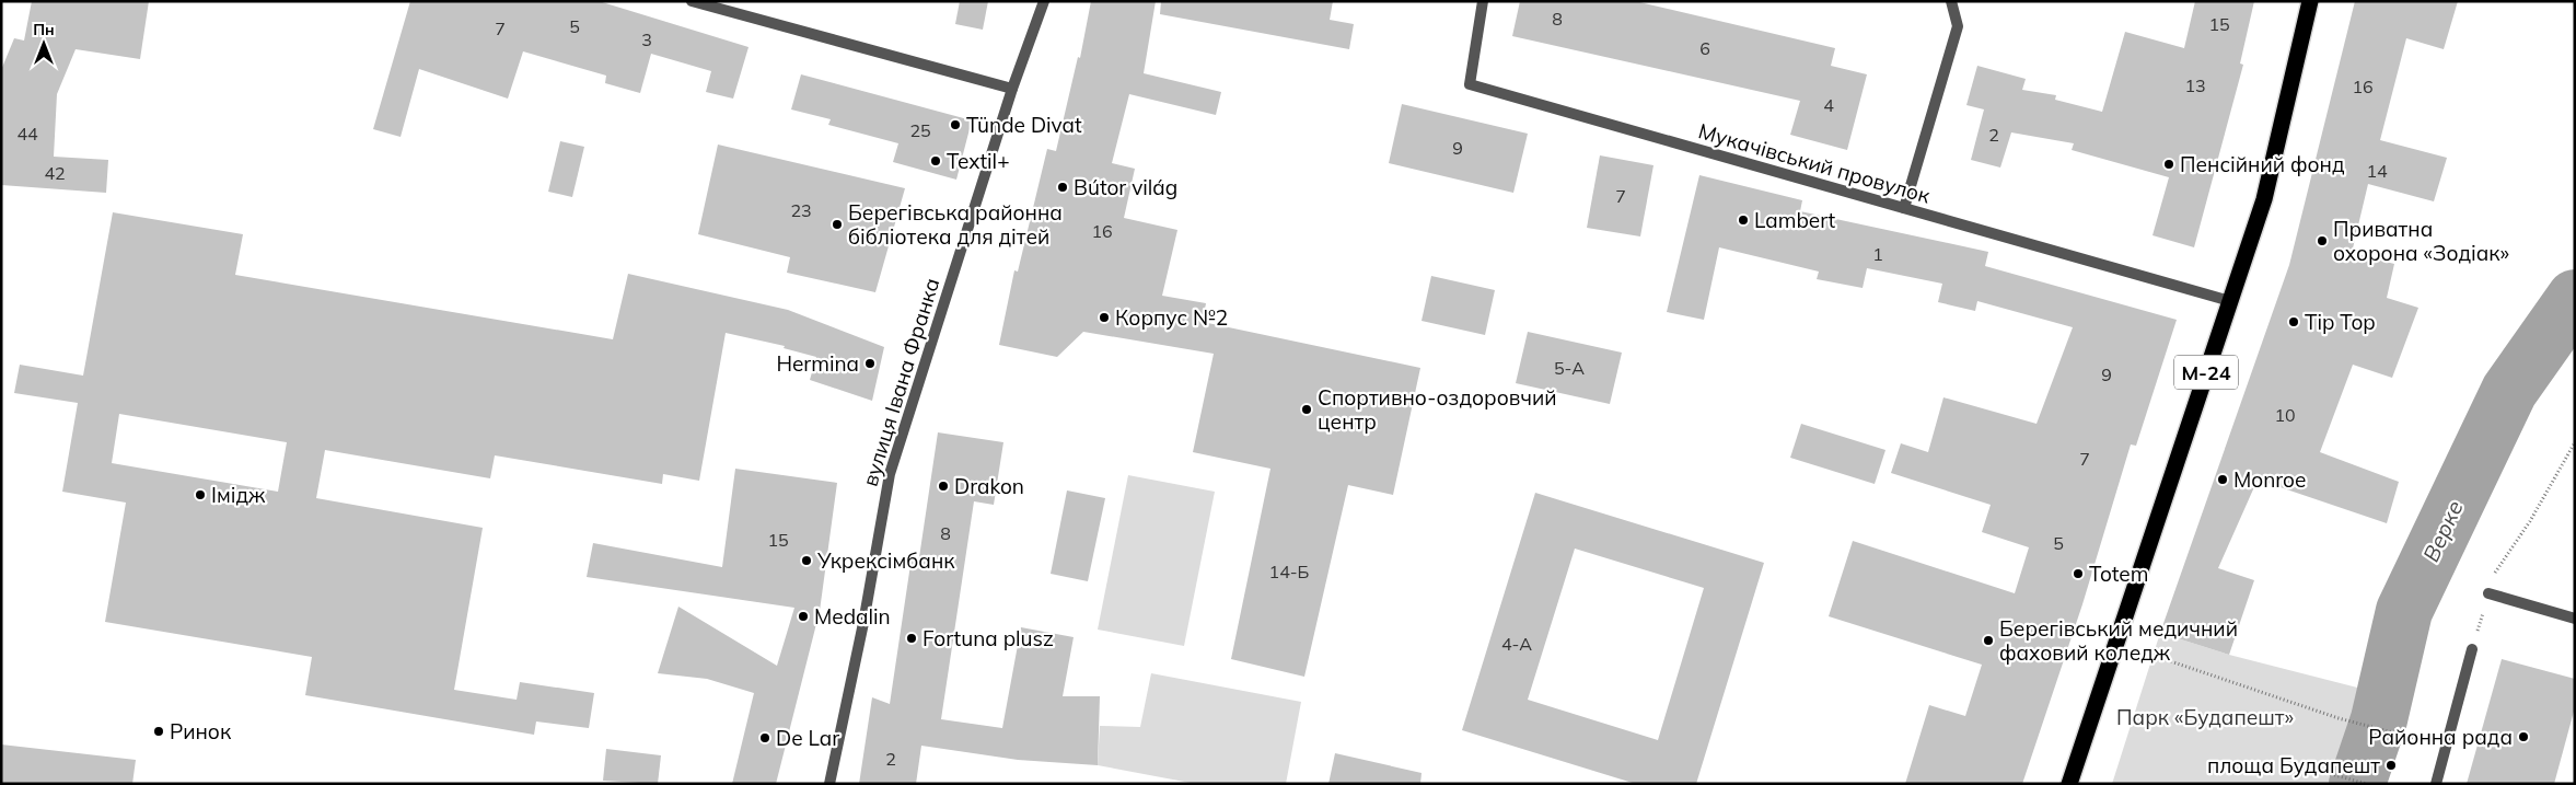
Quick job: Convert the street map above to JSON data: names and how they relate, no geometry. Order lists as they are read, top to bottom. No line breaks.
{"streets":{"highway":["М-24"],"street":["Мукачівський провулок","вулиця Івана Франка"]},"crossings":[["Мукачівський провулок","М-24"]],"water":["Верке"],"parks":["Парк «Будапешт»"],"places":["Tünde Divat","Textil+","Пенсійний фонд","Bútor világ","Lambert","Берегівська районна бібліотека для дітей","Приватна охорона «Зодіак»","Корпус №2","Tip Top","Hermina","Спортивно-оздоровчий центр","Monroe","Drakon","Імідж","Укрексімбанк","Totem","Medalin","Fortuna plusz","Берегівський медичний фаховий коледж","Ринок","Районна рада","De Lar","площа Будапешт"],"house_numbers":["8","15","5","7","3","6","13","16","4","25","44","2","9","14","42","7","23","16","1","5-А","9","10","7","8","15","5","14-Б","4-А","2"],"north":"top"}
